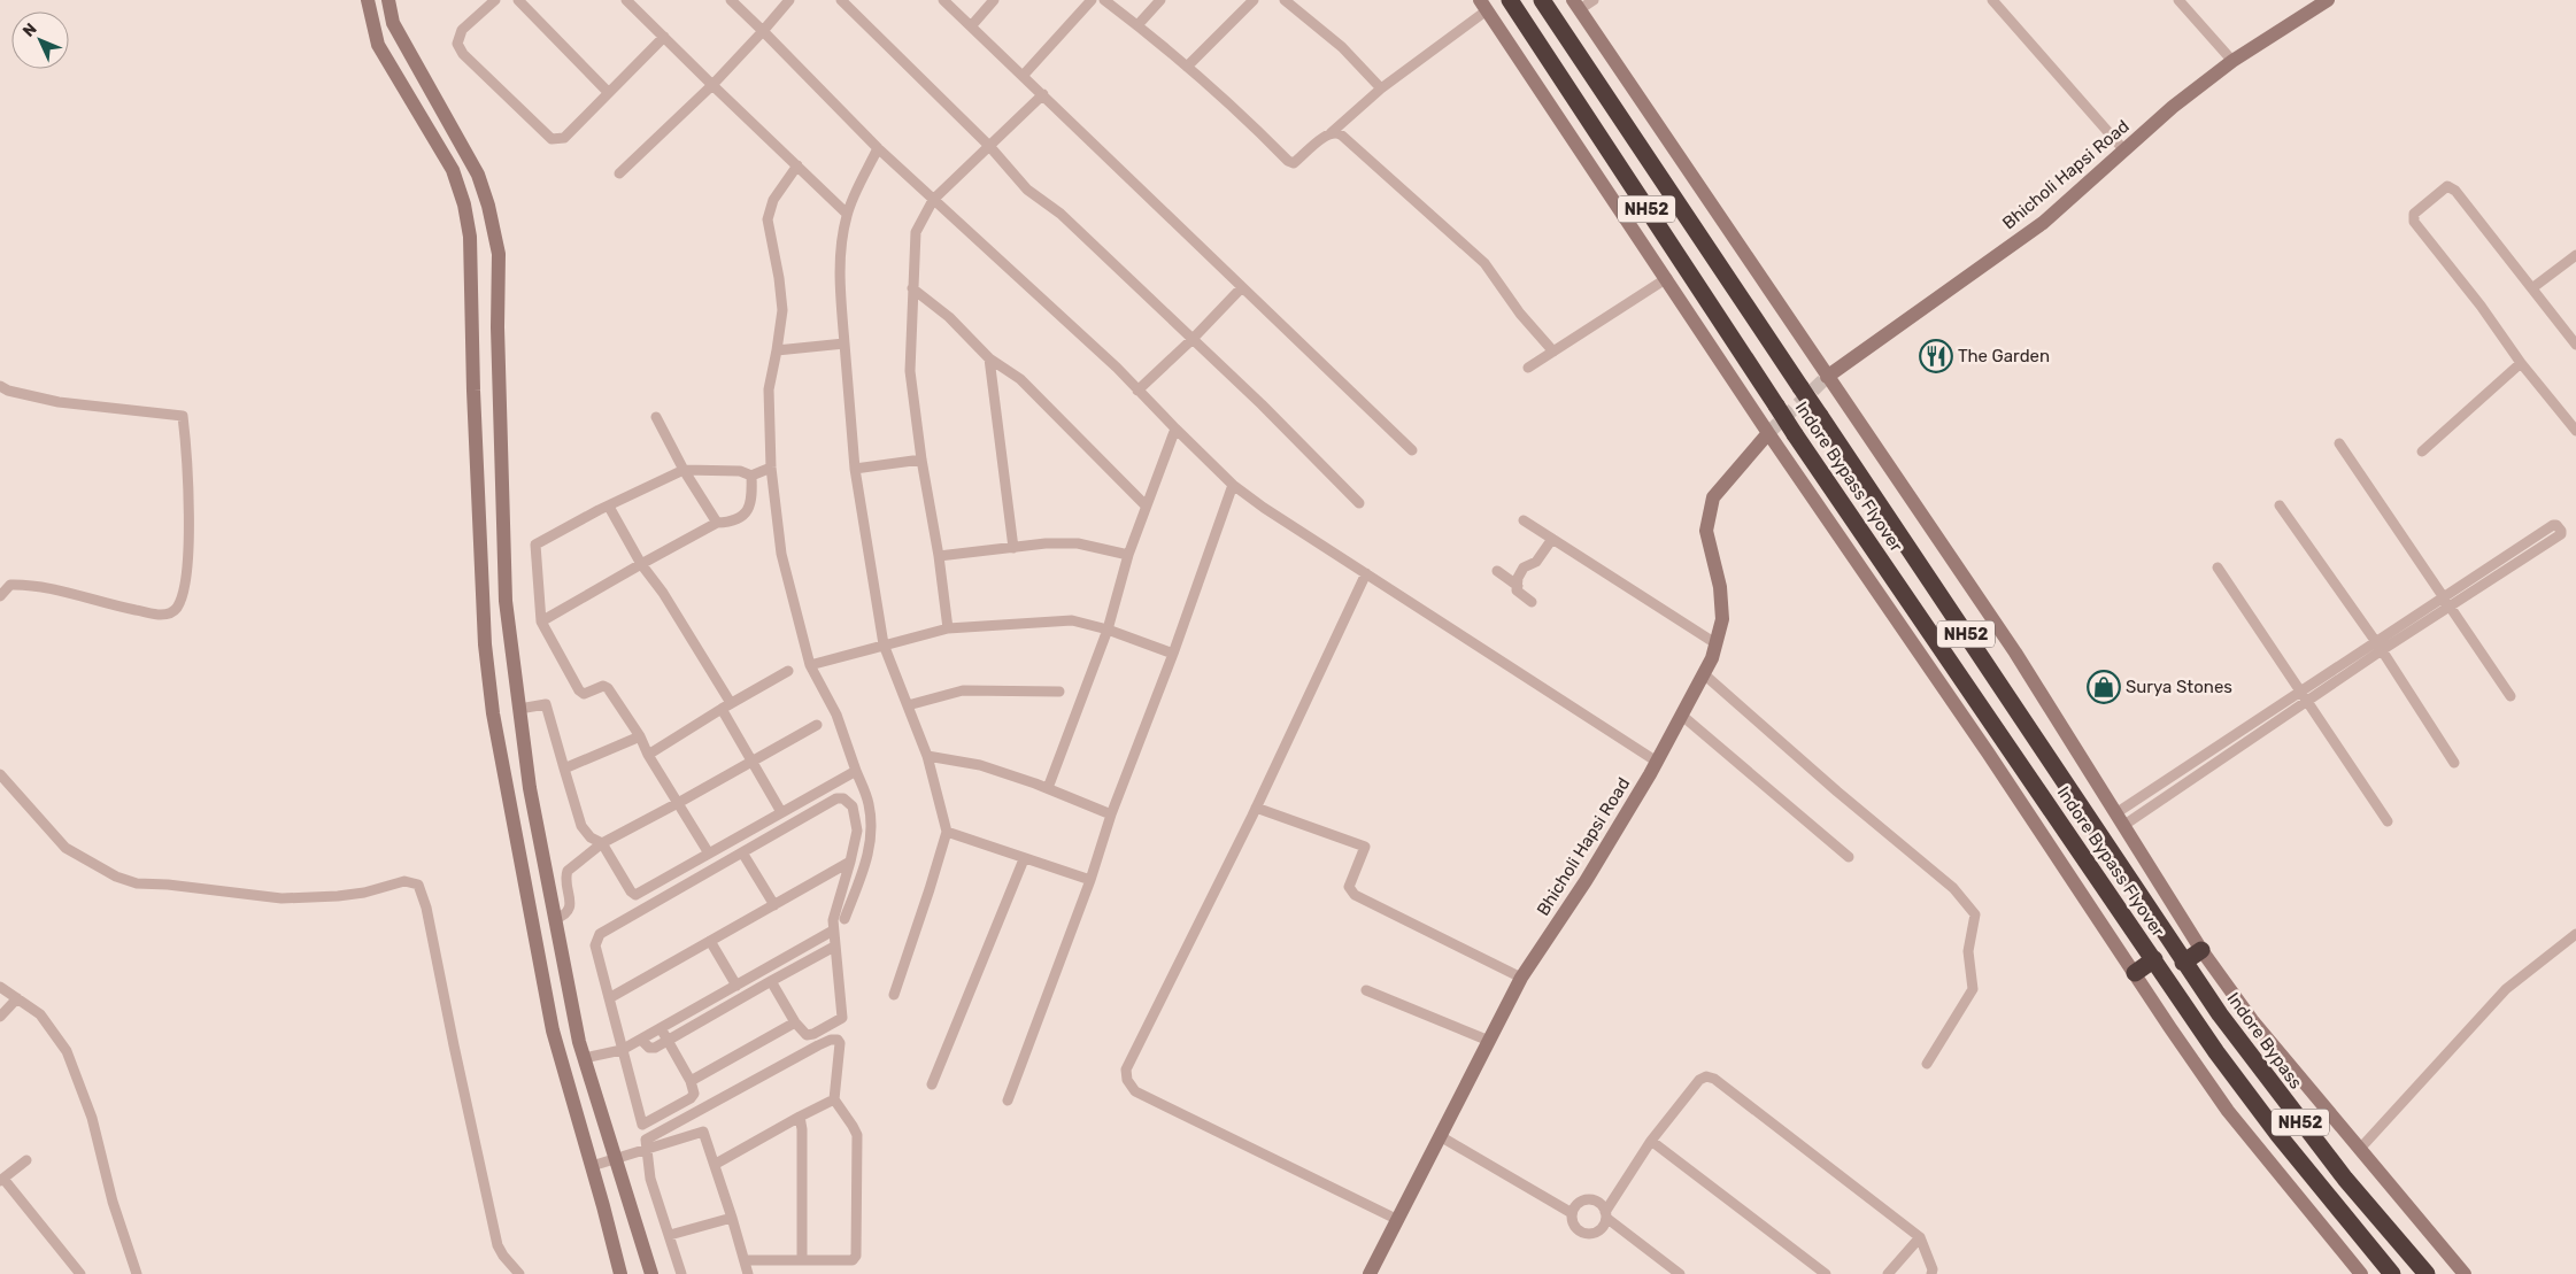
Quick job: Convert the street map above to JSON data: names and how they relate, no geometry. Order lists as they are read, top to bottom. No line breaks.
{"streets":{"highway":["NH52","Indore Bypass Flyover","Indore Bypass"],"street":["Bhicholi Hapsi Road"]},"crossings":[["NH52","Indore Bypass Flyover"],["Indore Bypass Flyover","Indore Bypass"]],"places":{"restaurant":["The Garden"],"shop":["Surya Stones"]},"north":"top left"}
